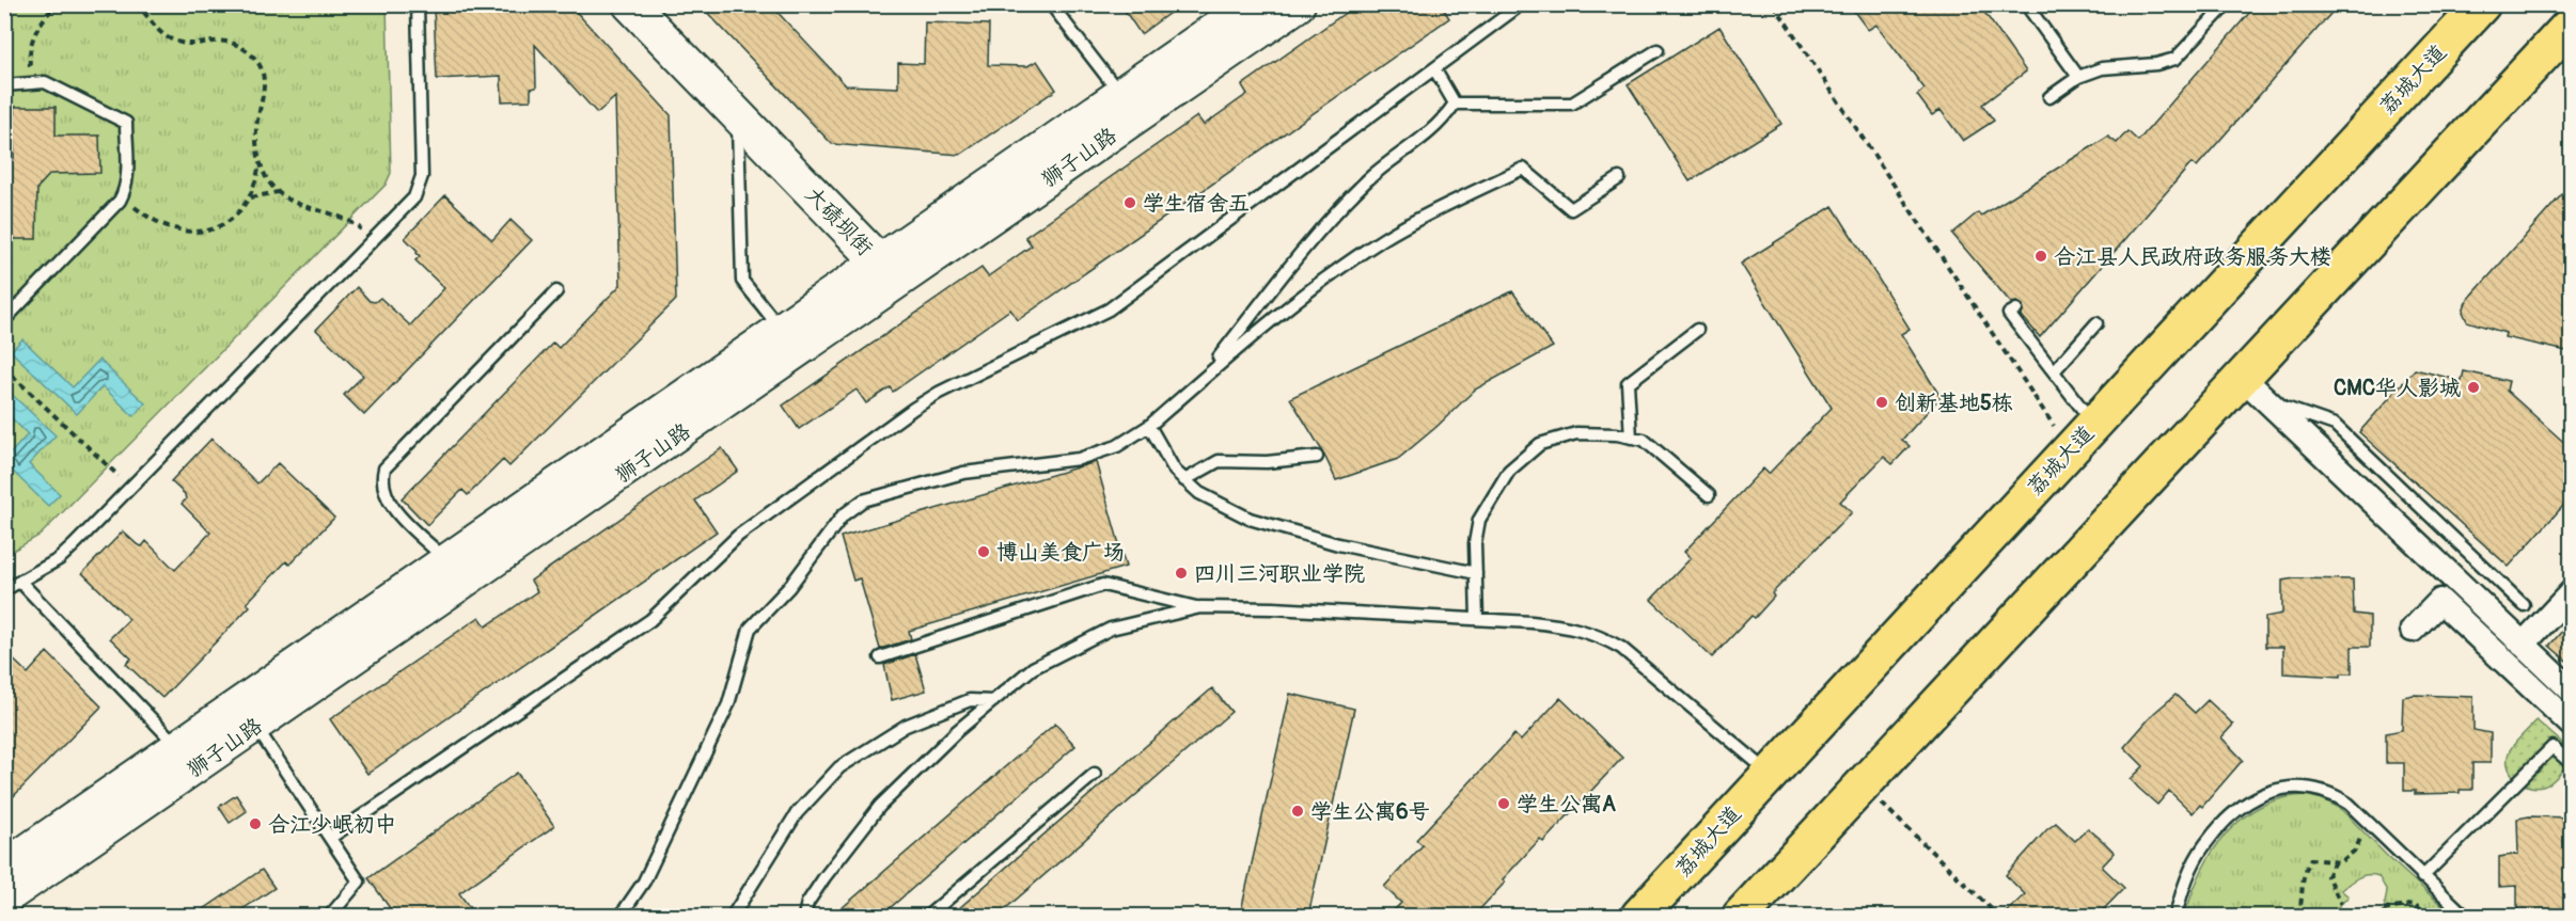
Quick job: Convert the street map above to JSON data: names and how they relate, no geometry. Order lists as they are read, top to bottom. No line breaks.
{"streets":{"main road":["荔城大道"],"street":["狮子山路","大碛坝街"]},"crossings":[["狮子山路","大碛坝街"]],"places":["学生宿舍五","合江县人民政府政务服务大楼","CMC华人影城","创新基地5栋","博山美食广场","四川三河职业学院","学生公寓A","学生公寓6号","合江少岷初中"]}
